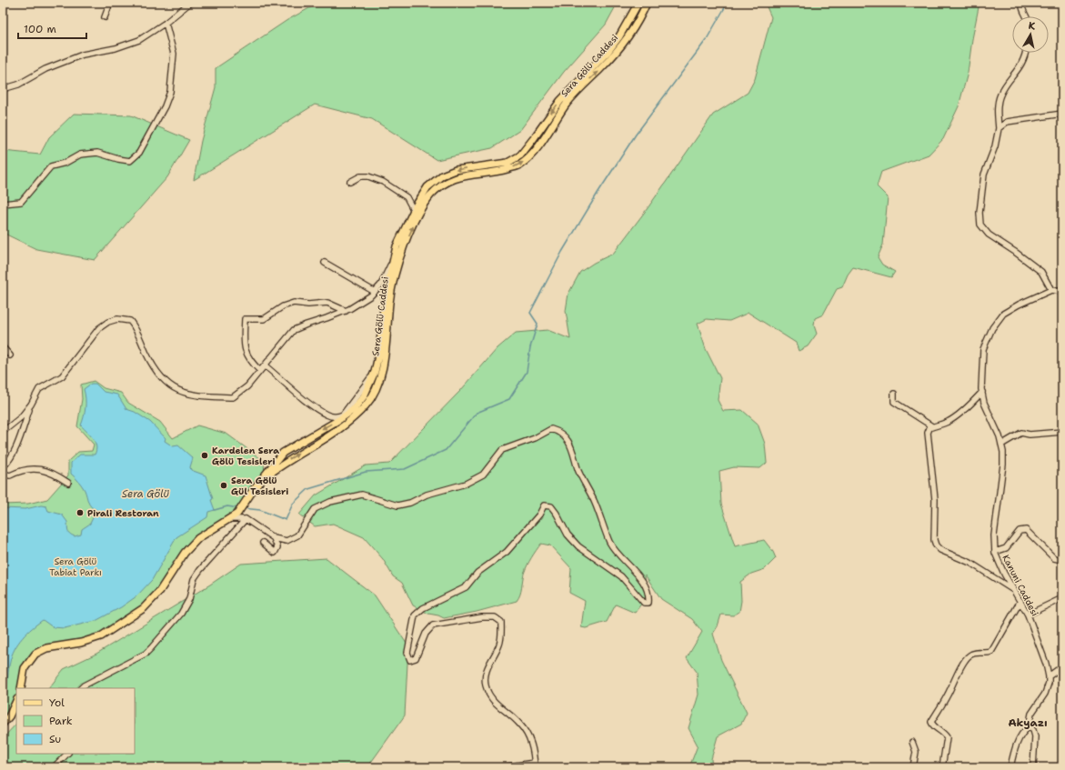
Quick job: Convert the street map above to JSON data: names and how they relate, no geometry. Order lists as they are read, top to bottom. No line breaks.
{"streets":{"main road":["Sera Gölü Caddesi"],"street":["Kanuni Caddesi"]},"districts":["Akyazı"],"water":["Sera Gölü"],"parks":["Sera Gölü Tabiat Parkı"],"places":["Kardelen Sera Gölü Tesisleri","Sera Gölü Gül Tesisleri","Pirali Restoran"],"legend":["Yol","Park","Su"],"scale_bar":"100 m","north":"top"}
